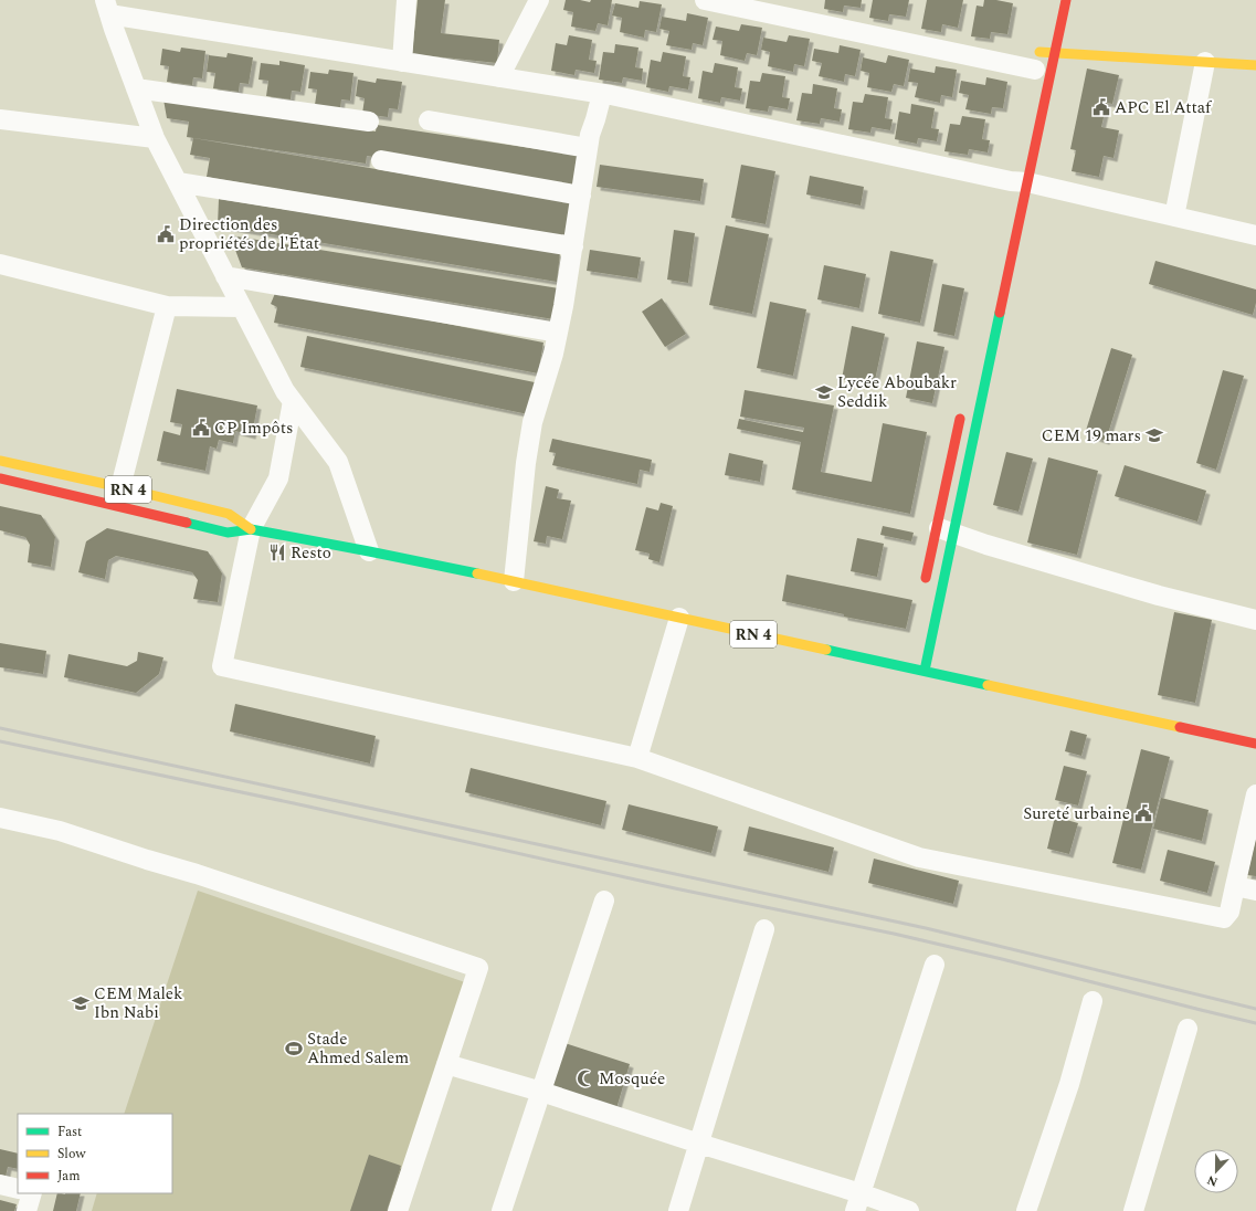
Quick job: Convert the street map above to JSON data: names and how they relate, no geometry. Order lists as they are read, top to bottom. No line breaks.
{"streets":{"main road":["RN 4"]},"places":{"public building":["APC El Attaf","Direction des propriétés de l'État","CP Impôts","Sureté urbaine"],"school or university":["Lycée Aboubakr Seddik","CEM 19 mars","CEM Malek Ibn Nabi"],"restaurant":["Resto"],"sports":["Stade Ahmed Salem"],"mosque":["Mosquée"]},"legend":["Fast","Slow","Jam"],"north":"bottom"}
